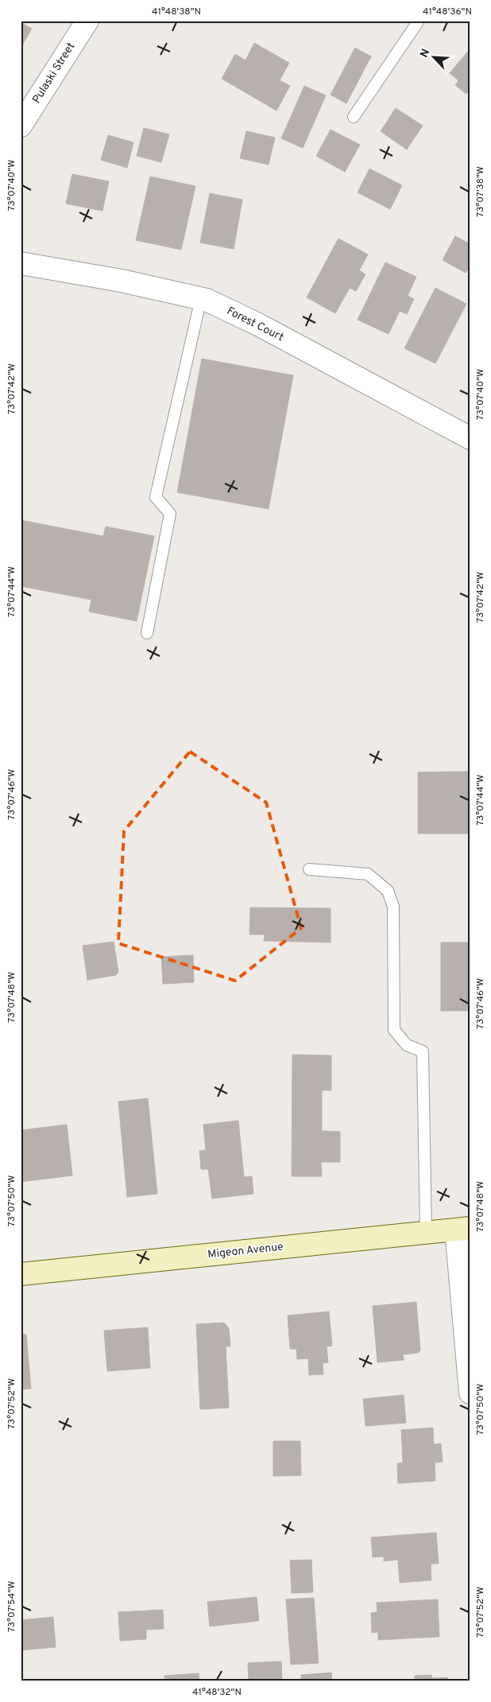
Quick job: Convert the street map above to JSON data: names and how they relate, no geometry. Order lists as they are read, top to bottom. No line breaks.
{"streets":{"main road":["Migeon Avenue"],"street":["Pulaski Street","Forest Court"]},"north":"top left","coordinates":["41°48'38\"N","41°48'36\"N","73°07'40\"W","73°07'38\"W","73°07'42\"W","73°07'44\"W","73°07'46\"W","73°07'48\"W","73°07'50\"W","73°07'52\"W","73°07'54\"W","41°48'32\"N"]}
